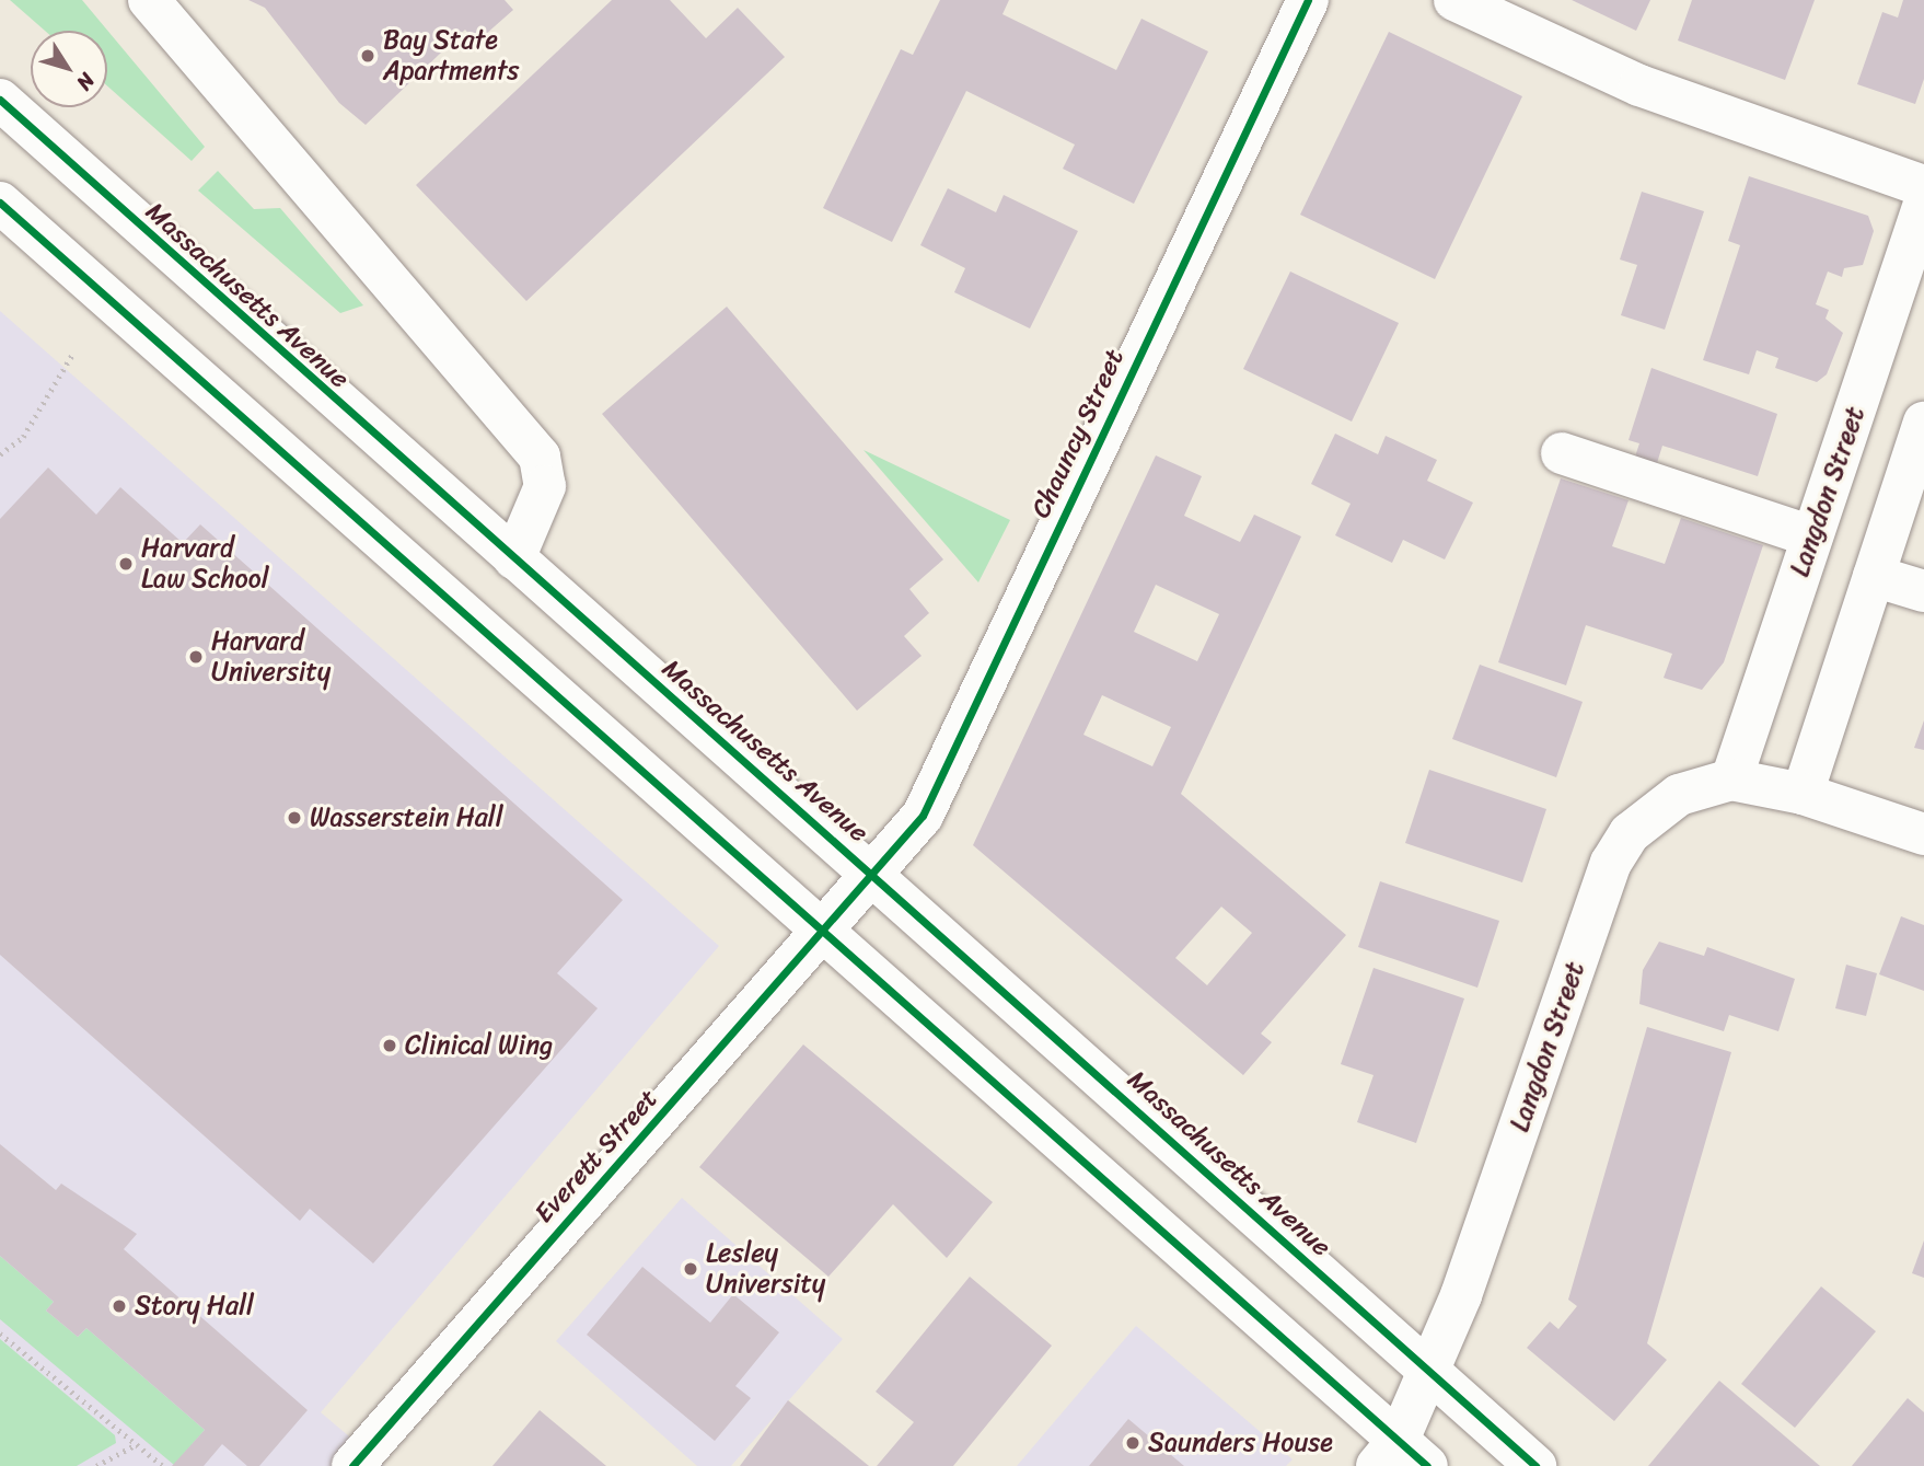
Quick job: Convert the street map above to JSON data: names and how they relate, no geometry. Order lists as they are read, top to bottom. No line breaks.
{"streets":{"street":["Massachusetts Avenue","Chauncy Street","Langdon Street","Everett Street"]},"crossings":[["Massachusetts Avenue","Chauncy Street"],["Massachusetts Avenue","Langdon Street"],["Massachusetts Avenue","Everett Street"],["Chauncy Street","Everett Street"]],"places":["Bay State Apartments","Harvard Law School","Harvard University","Wasserstein Hall","Clinical Wing","Lesley University","Story Hall","Saunders House"],"north":"bottom right"}
